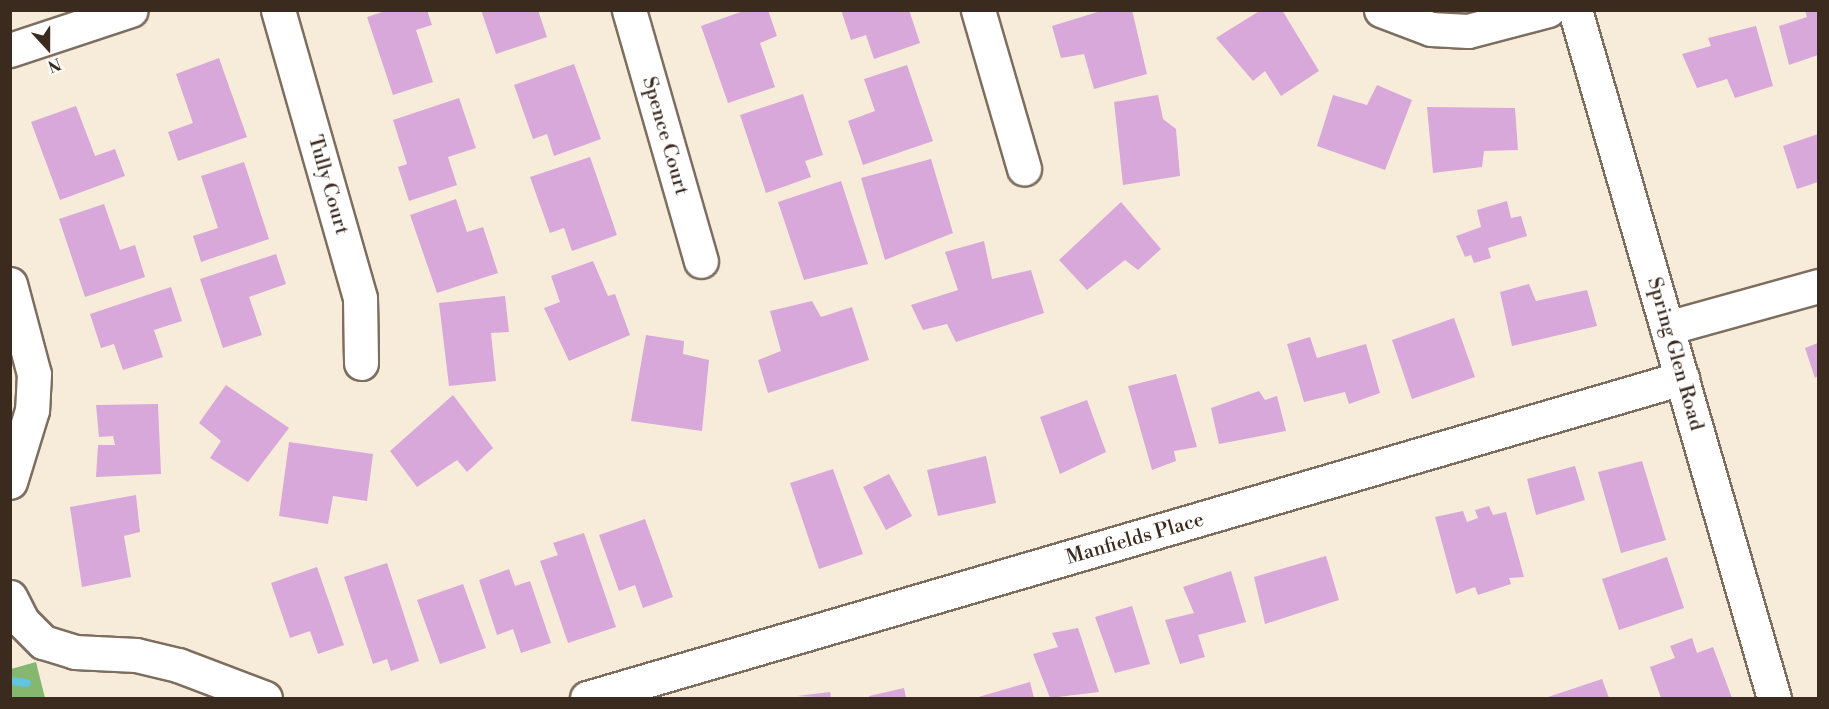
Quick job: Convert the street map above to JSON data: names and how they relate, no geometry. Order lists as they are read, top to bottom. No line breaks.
{"streets":{"street":["Spence Court","Tully Court","Spring Glen Road","Manfields Place"]},"crossings":[["Spring Glen Road","Manfields Place"]],"north":"bottom"}
